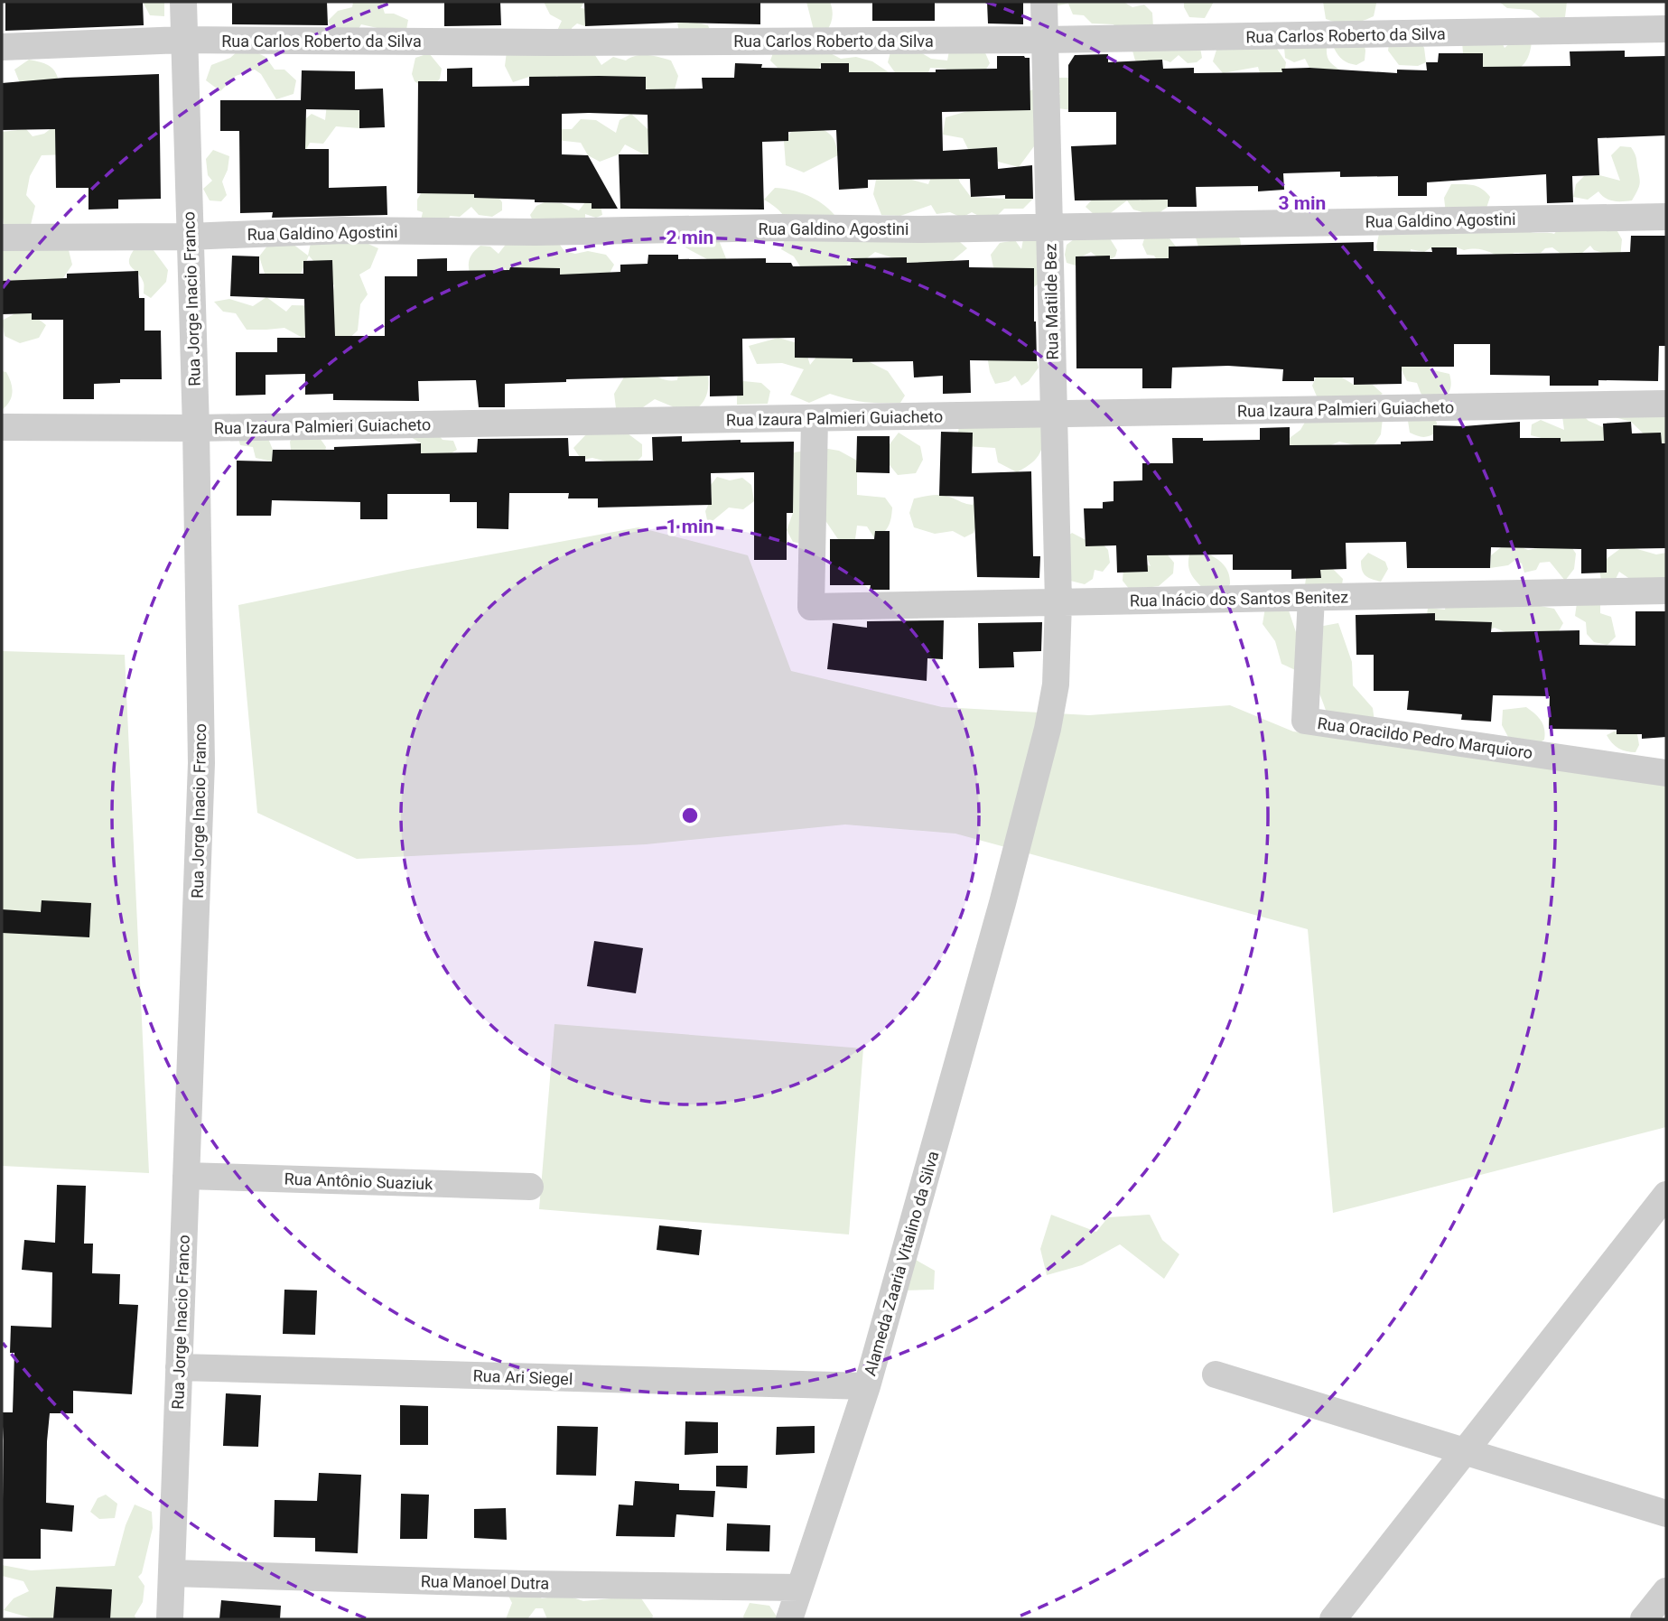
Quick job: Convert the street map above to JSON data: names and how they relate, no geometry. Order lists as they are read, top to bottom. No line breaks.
{"streets":{"street":["Rua Carlos Roberto da Silva","Rua Galdino Agostini","Rua Jorge Inacio Franco","Rua Matilde Bez","Rua Izaura Palmieri Guiacheto","Rua Inácio dos Santos Benitez","Rua Oracildo Pedro Marquioro","Rua Antônio Suaziuk","Alameda Zaaria Vitalino da Silva","Rua Ari Siegel","Rua Manoel Dutra"]},"crossings":[["Rua Carlos Roberto da Silva","Rua Jorge Inacio Franco"],["Rua Carlos Roberto da Silva","Rua Matilde Bez"],["Rua Galdino Agostini","Rua Jorge Inacio Franco"],["Rua Galdino Agostini","Rua Matilde Bez"],["Rua Jorge Inacio Franco","Rua Izaura Palmieri Guiacheto"],["Rua Jorge Inacio Franco","Rua Antônio Suaziuk"],["Rua Jorge Inacio Franco","Rua Ari Siegel"],["Rua Jorge Inacio Franco","Rua Manoel Dutra"],["Rua Matilde Bez","Rua Izaura Palmieri Guiacheto"],["Rua Matilde Bez","Rua Inácio dos Santos Benitez"],["Rua Matilde Bez","Alameda Zaaria Vitalino da Silva"],["Rua Izaura Palmieri Guiacheto","Rua Inácio dos Santos Benitez"],["Rua Inácio dos Santos Benitez","Rua Oracildo Pedro Marquioro"],["Rua Inácio dos Santos Benitez","Alameda Zaaria Vitalino da Silva"],["Alameda Zaaria Vitalino da Silva","Rua Ari Siegel"],["Alameda Zaaria Vitalino da Silva","Rua Manoel Dutra"]],"rings":["3 min","2 min","1 min"]}
